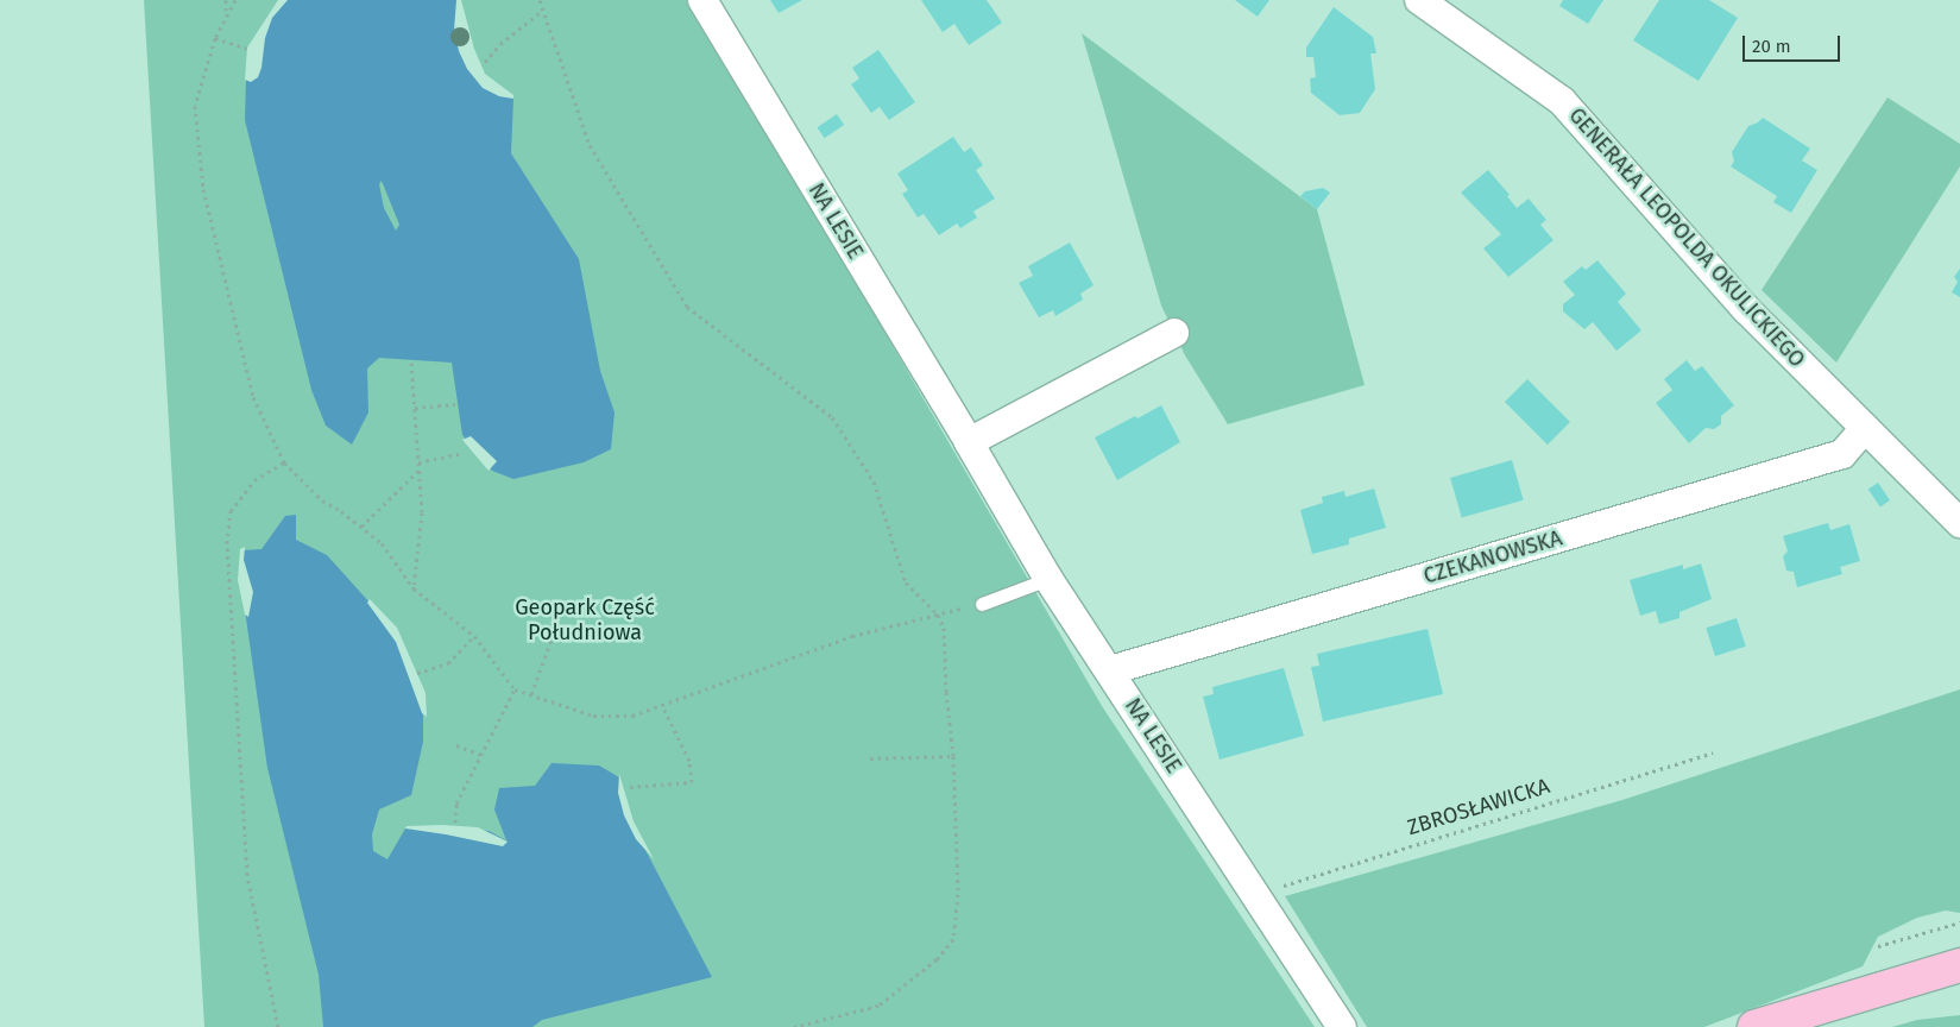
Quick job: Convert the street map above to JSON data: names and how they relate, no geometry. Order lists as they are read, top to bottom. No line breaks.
{"streets":{"street":["NA LESIE","GENERAŁA LEOPOLDA OKULICKIEGO","CZEKANOWSKA"],"path":["ZBROSŁAWICKA"]},"crossings":[["NA LESIE","CZEKANOWSKA"],["NA LESIE","ZBROSŁAWICKA"],["GENERAŁA LEOPOLDA OKULICKIEGO","CZEKANOWSKA"]],"parks":["Geopark Część Południowa"],"scale_bar":"20 m"}
